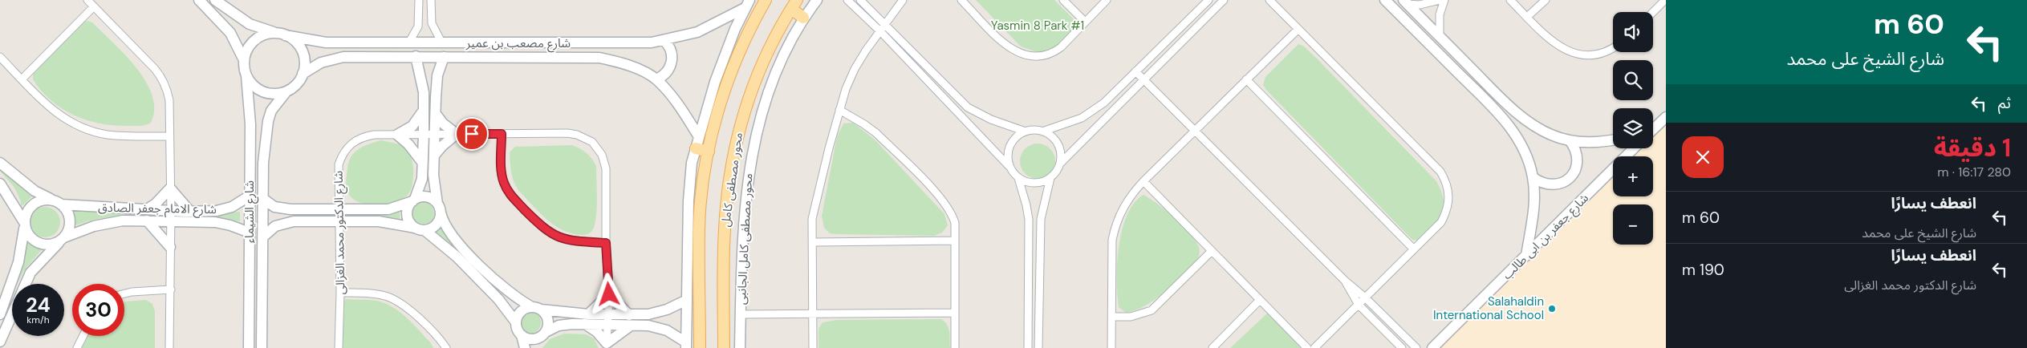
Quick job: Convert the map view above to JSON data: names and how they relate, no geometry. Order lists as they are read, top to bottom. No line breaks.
{"streets":{"main road":["محور مصطفى كامل"],"street":["شارع مصعب بن عمير","شارع الامام جعفر الصادق","شارع الشيماء","شارع الدكتور محمد الغزالى","شارع جعفر بن ابى طالب","محور مصطفى كامل الجانبى"]},"crossings":[["شارع مصعب بن عمير","شارع الشيماء"],["شارع الامام جعفر الصادق","شارع الشيماء"]],"parks":["Yasmin 8 Park #1"],"places":["Salahaldin International School"],"page":{"turn":["60 m","شارع الشيخ على محمد"],"map_buttons":["+","−"],"then":"ثم","heading":["1 دقيقة","280 m · 16:17"],"list":[{"name":"انعطف يسارًا","note":"شارع الشيخ على محمد","value":"60 m"},{"name":"انعطف يسارًا","note":"شارع الدكتور محمد الغزالى","value":"190 m"}],"speed":"24 km/h","limit":"30"}}
